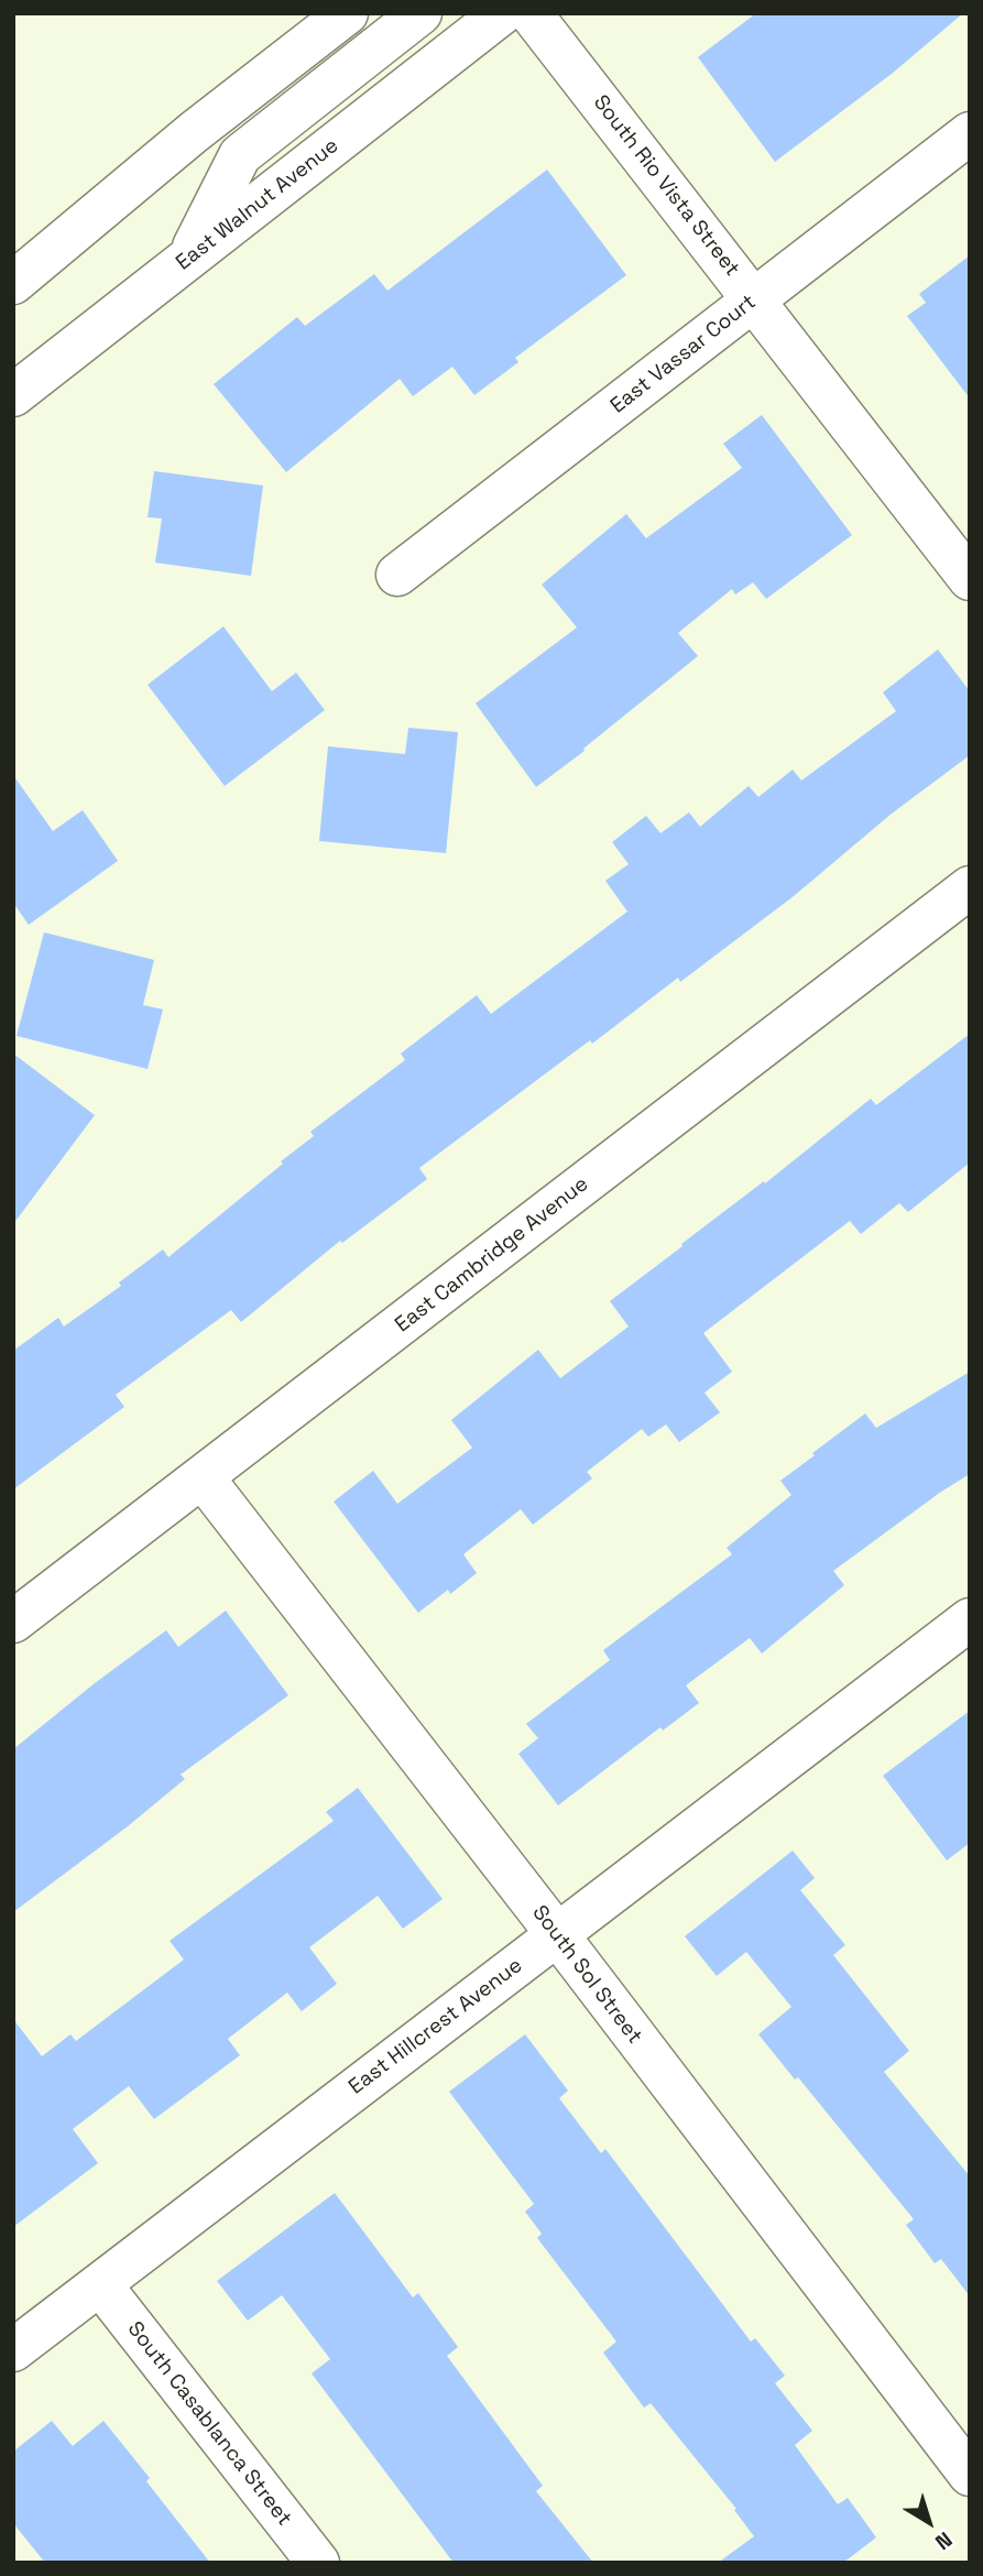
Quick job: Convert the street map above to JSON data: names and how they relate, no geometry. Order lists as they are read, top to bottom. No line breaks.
{"streets":{"street":["South Rio Vista Street","East Walnut Avenue","East Vassar Court","East Cambridge Avenue","South Sol Street","East Hillcrest Avenue","South Casablanca Street"]},"crossings":[["South Rio Vista Street","East Vassar Court"],["East Cambridge Avenue","South Sol Street"],["South Sol Street","East Hillcrest Avenue"],["East Hillcrest Avenue","South Casablanca Street"]],"north":"bottom right"}
